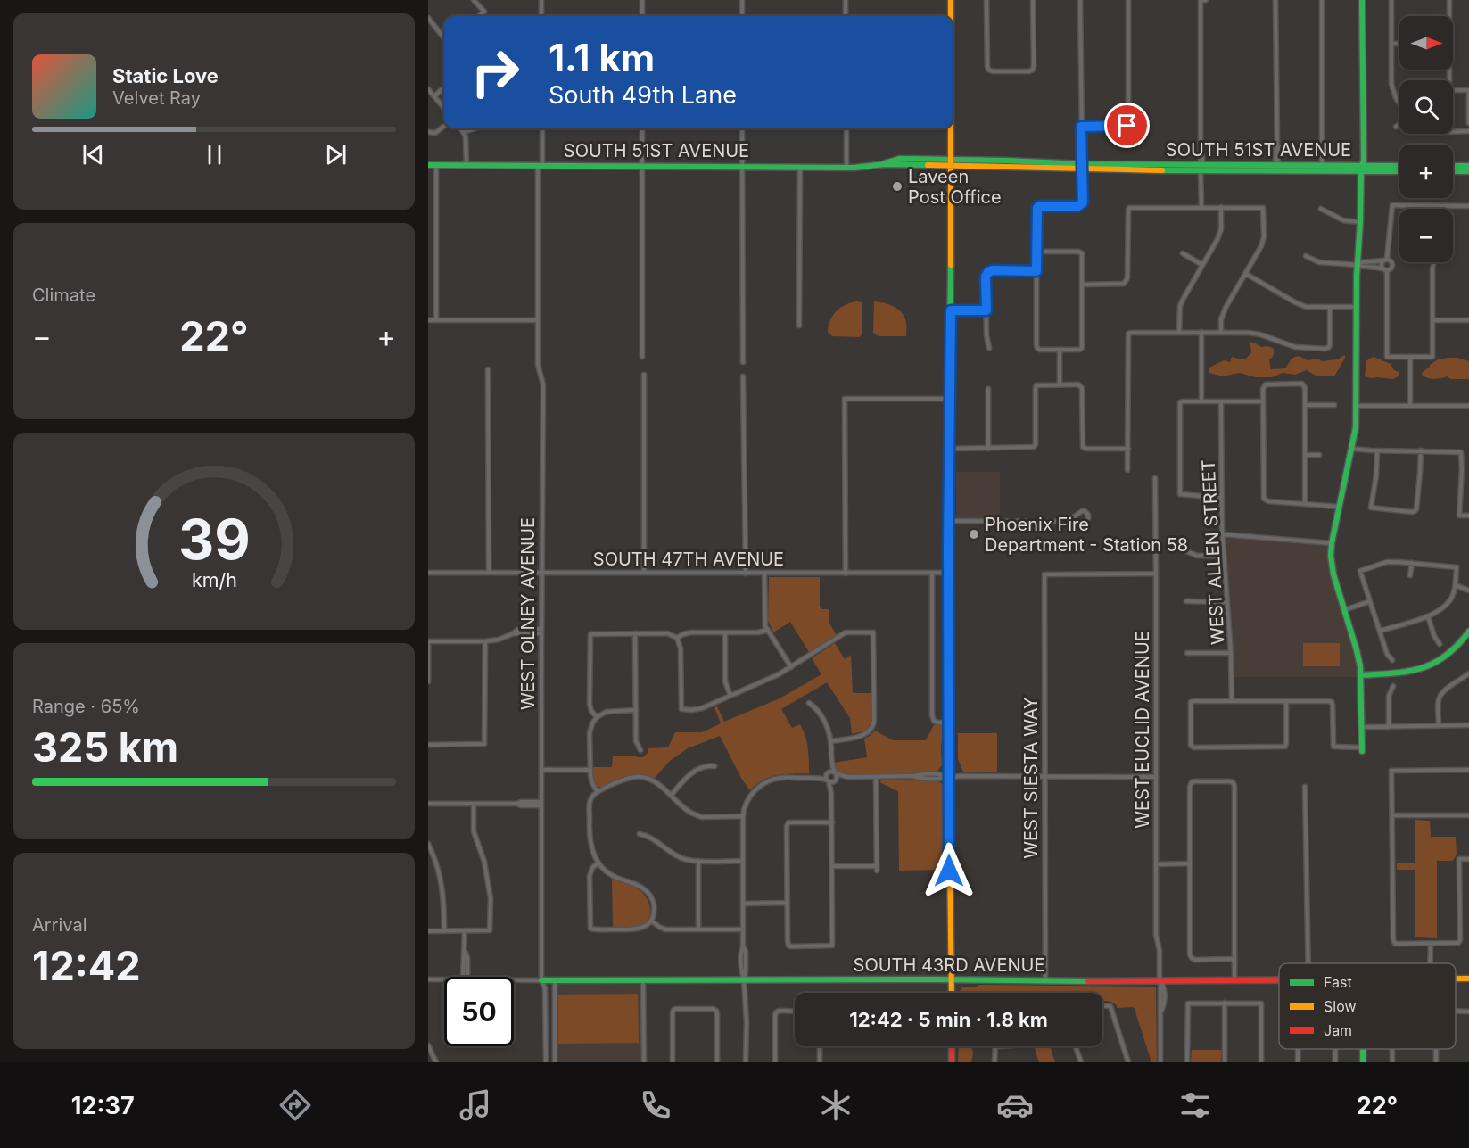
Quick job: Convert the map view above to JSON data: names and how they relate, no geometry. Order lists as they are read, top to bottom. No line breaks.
{"streets":{"main road":["SOUTH 51ST AVENUE","SOUTH 43RD AVENUE"],"street":["WEST ALLEN STREET","SOUTH 47TH AVENUE","WEST OLNEY AVENUE","WEST EUCLID AVENUE","WEST SIESTA WAY"]},"crossings":[["SOUTH 51ST AVENUE","WEST OLNEY AVENUE"],["SOUTH 47TH AVENUE","WEST OLNEY AVENUE"],["WEST OLNEY AVENUE","SOUTH 43RD AVENUE"],["WEST EUCLID AVENUE","WEST SIESTA WAY"],["WEST EUCLID AVENUE","SOUTH 43RD AVENUE"],["WEST SIESTA WAY","SOUTH 43RD AVENUE"]],"places":["Laveen Post Office","Phoenix Fire Department - Station 58"],"legend":["Fast","Slow","Jam"],"north":"right","page":{"map_buttons":["+","−"],"turn":["1.1 km","South 49th Lane"],"song":["Static Love","Velvet Ray"],"tile":["Climate",["Range · 65%","325 km"],["Arrival","12:42"]],"heat":["−","22°","+"],"limit":"50","trip":"12:42 · 5 min · 1.8 km","tabs":["12:37","22°"],"gauge":["39","km/h"]}}
